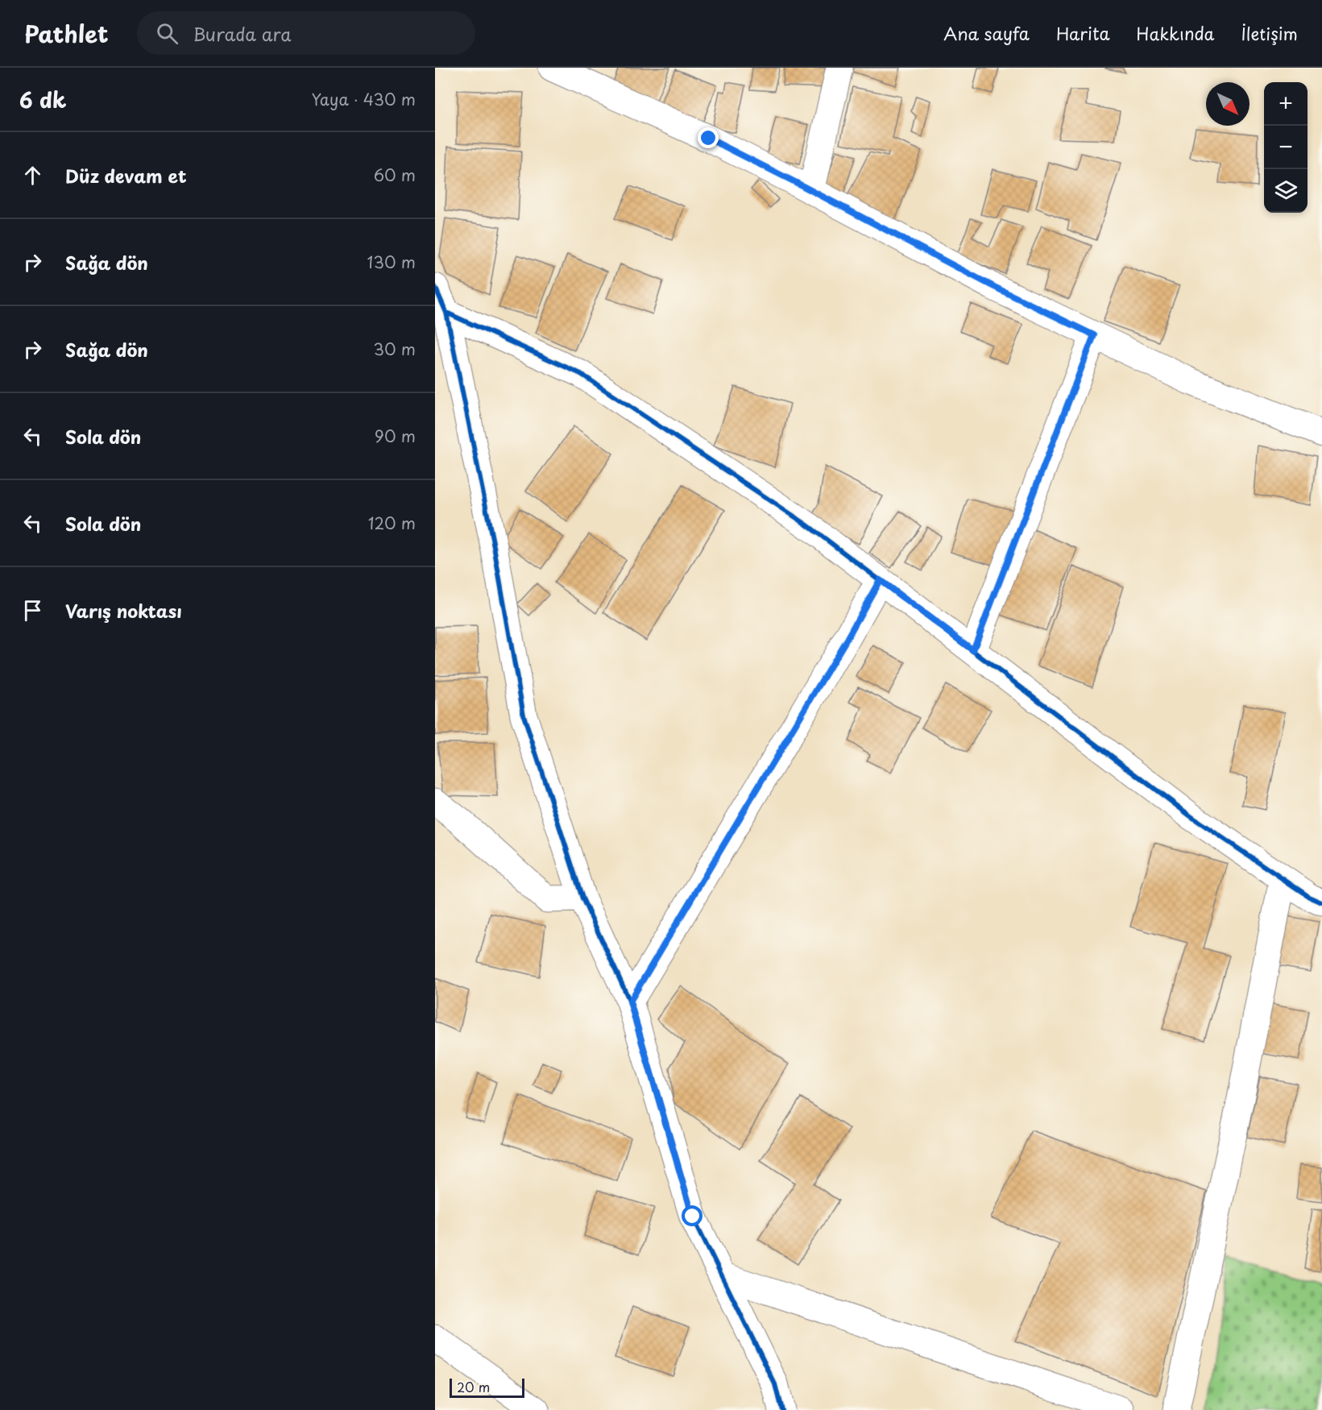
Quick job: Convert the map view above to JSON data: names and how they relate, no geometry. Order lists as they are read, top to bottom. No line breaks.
{"scale_bar":"20 m","north":"bottom right","page":{"header":"Pathlet","search":"Burada ara","nav":["Ana sayfa","Harita","Hakkında","İletişim"],"heading":["6 dk","Yaya · 430 m"],"map_buttons":["+","−"],"list":[["Düz devam et","60 m"],["Sağa dön","130 m"],["Sağa dön","30 m"],["Sola dön","90 m"],["Sola dön","120 m"],"Varış noktası"],"scale":"20 m"}}
